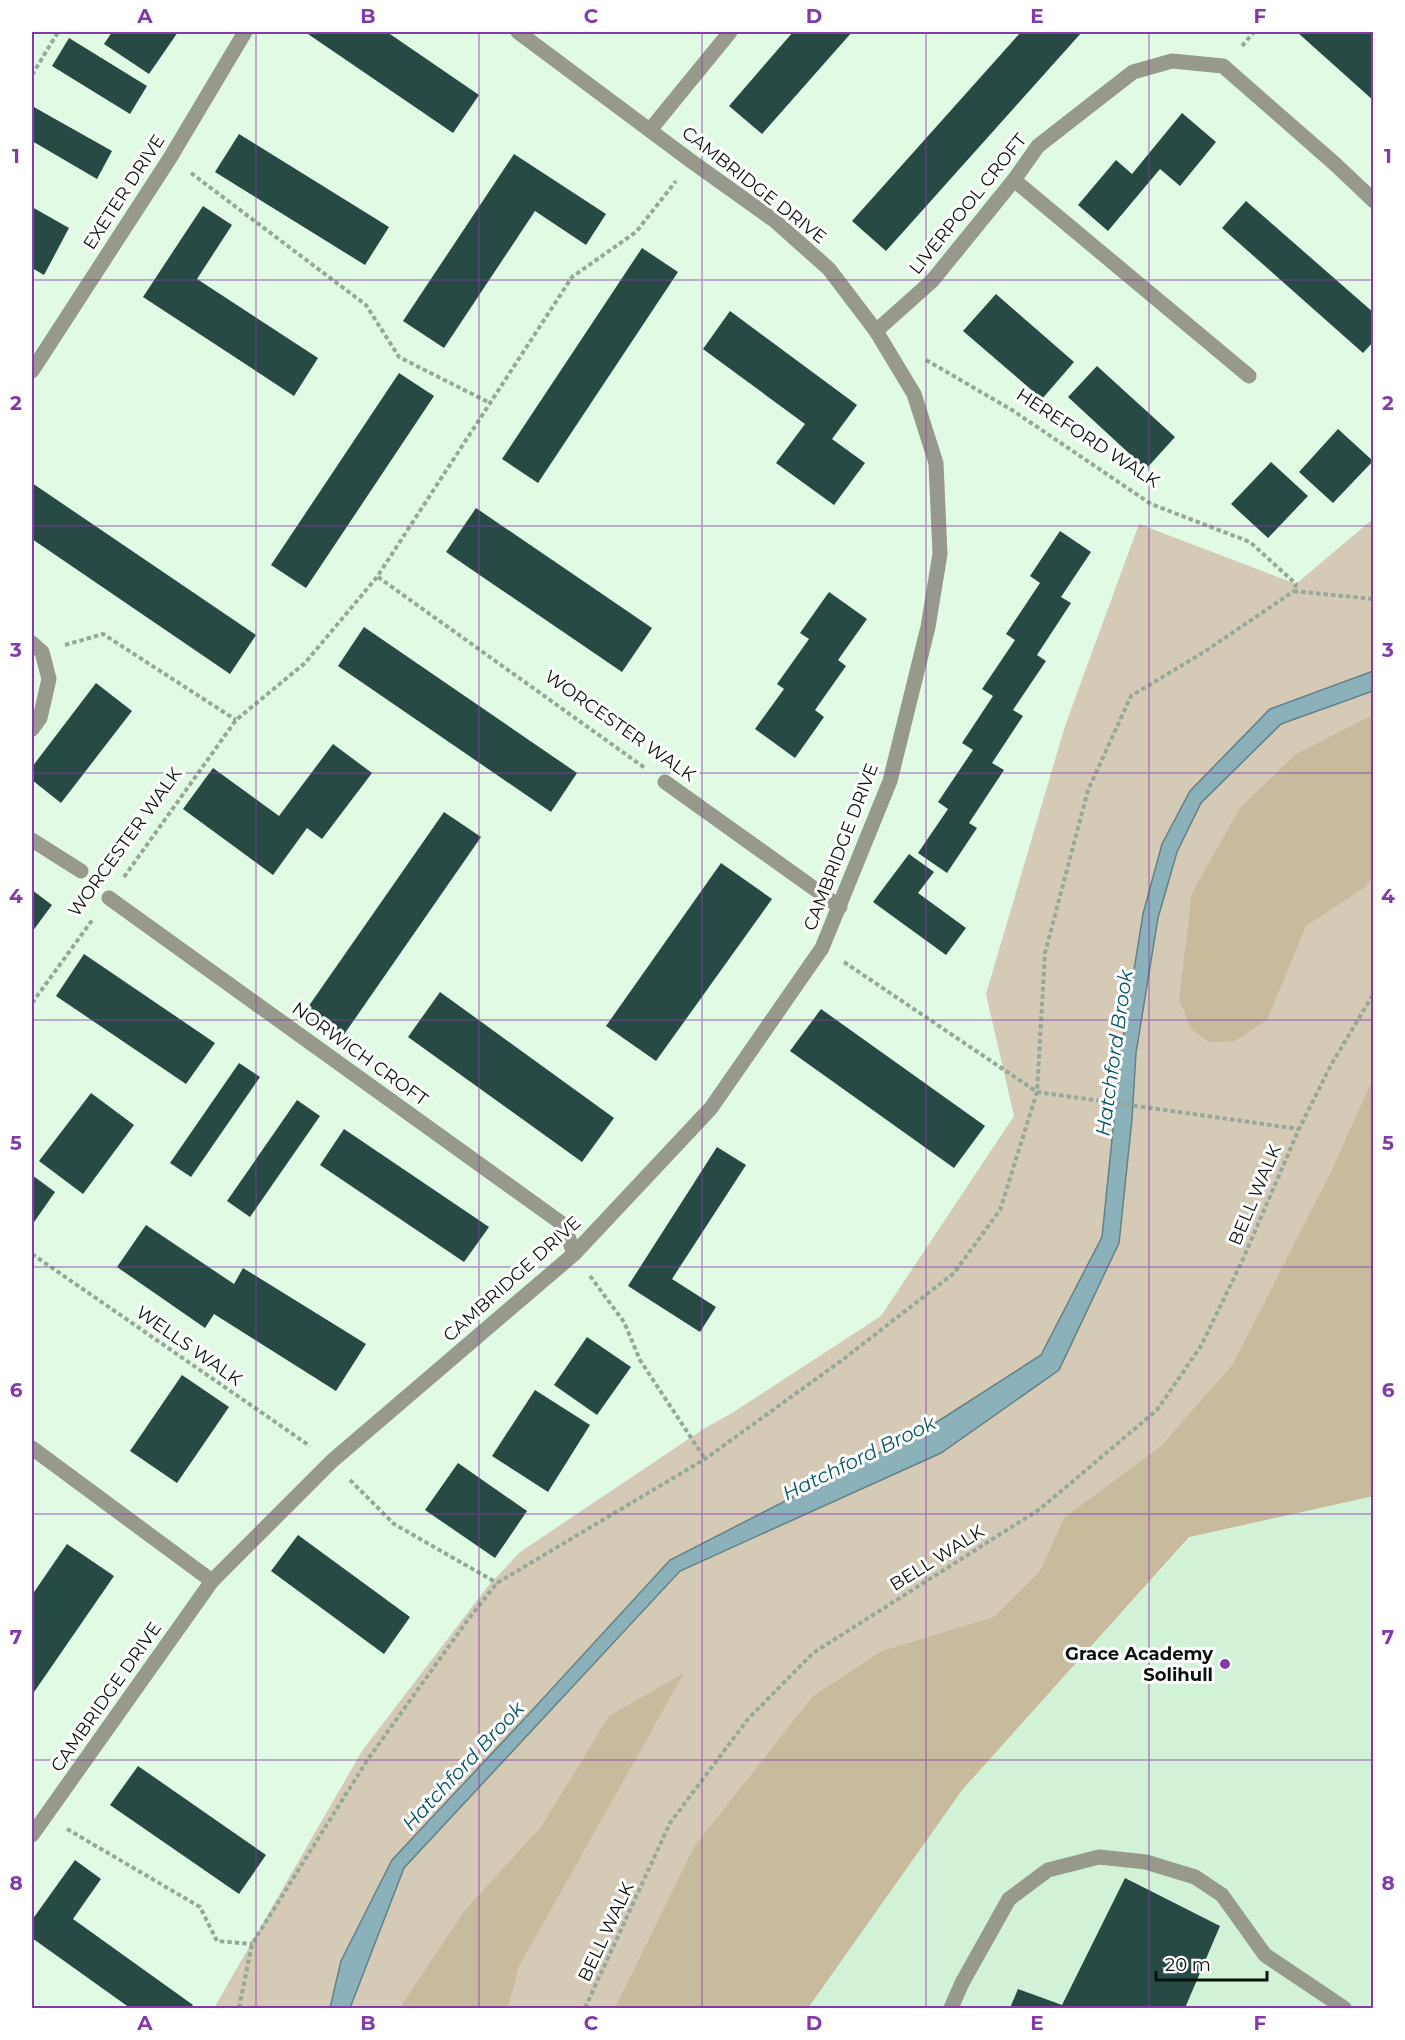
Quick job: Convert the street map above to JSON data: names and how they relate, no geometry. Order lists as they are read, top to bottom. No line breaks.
{"streets":{"street":["CAMBRIDGE DRIVE","EXETER DRIVE","LIVERPOOL CROFT","WORCESTER WALK","NORWICH CROFT"],"path":["HEREFORD WALK","BELL WALK","WELLS WALK"]},"crossings":[["CAMBRIDGE DRIVE","LIVERPOOL CROFT"],["CAMBRIDGE DRIVE","WORCESTER WALK"],["CAMBRIDGE DRIVE","NORWICH CROFT"],["CAMBRIDGE DRIVE","WELLS WALK"],["WORCESTER WALK","NORWICH CROFT"]],"water":["Hatchford Brook"],"places":["Grace Academy Solihull"],"scale_bar":"20 m","grid":{"columns":["A","B","C","D","E","F"],"rows":["1","2","3","4","5","6","7","8"]}}
